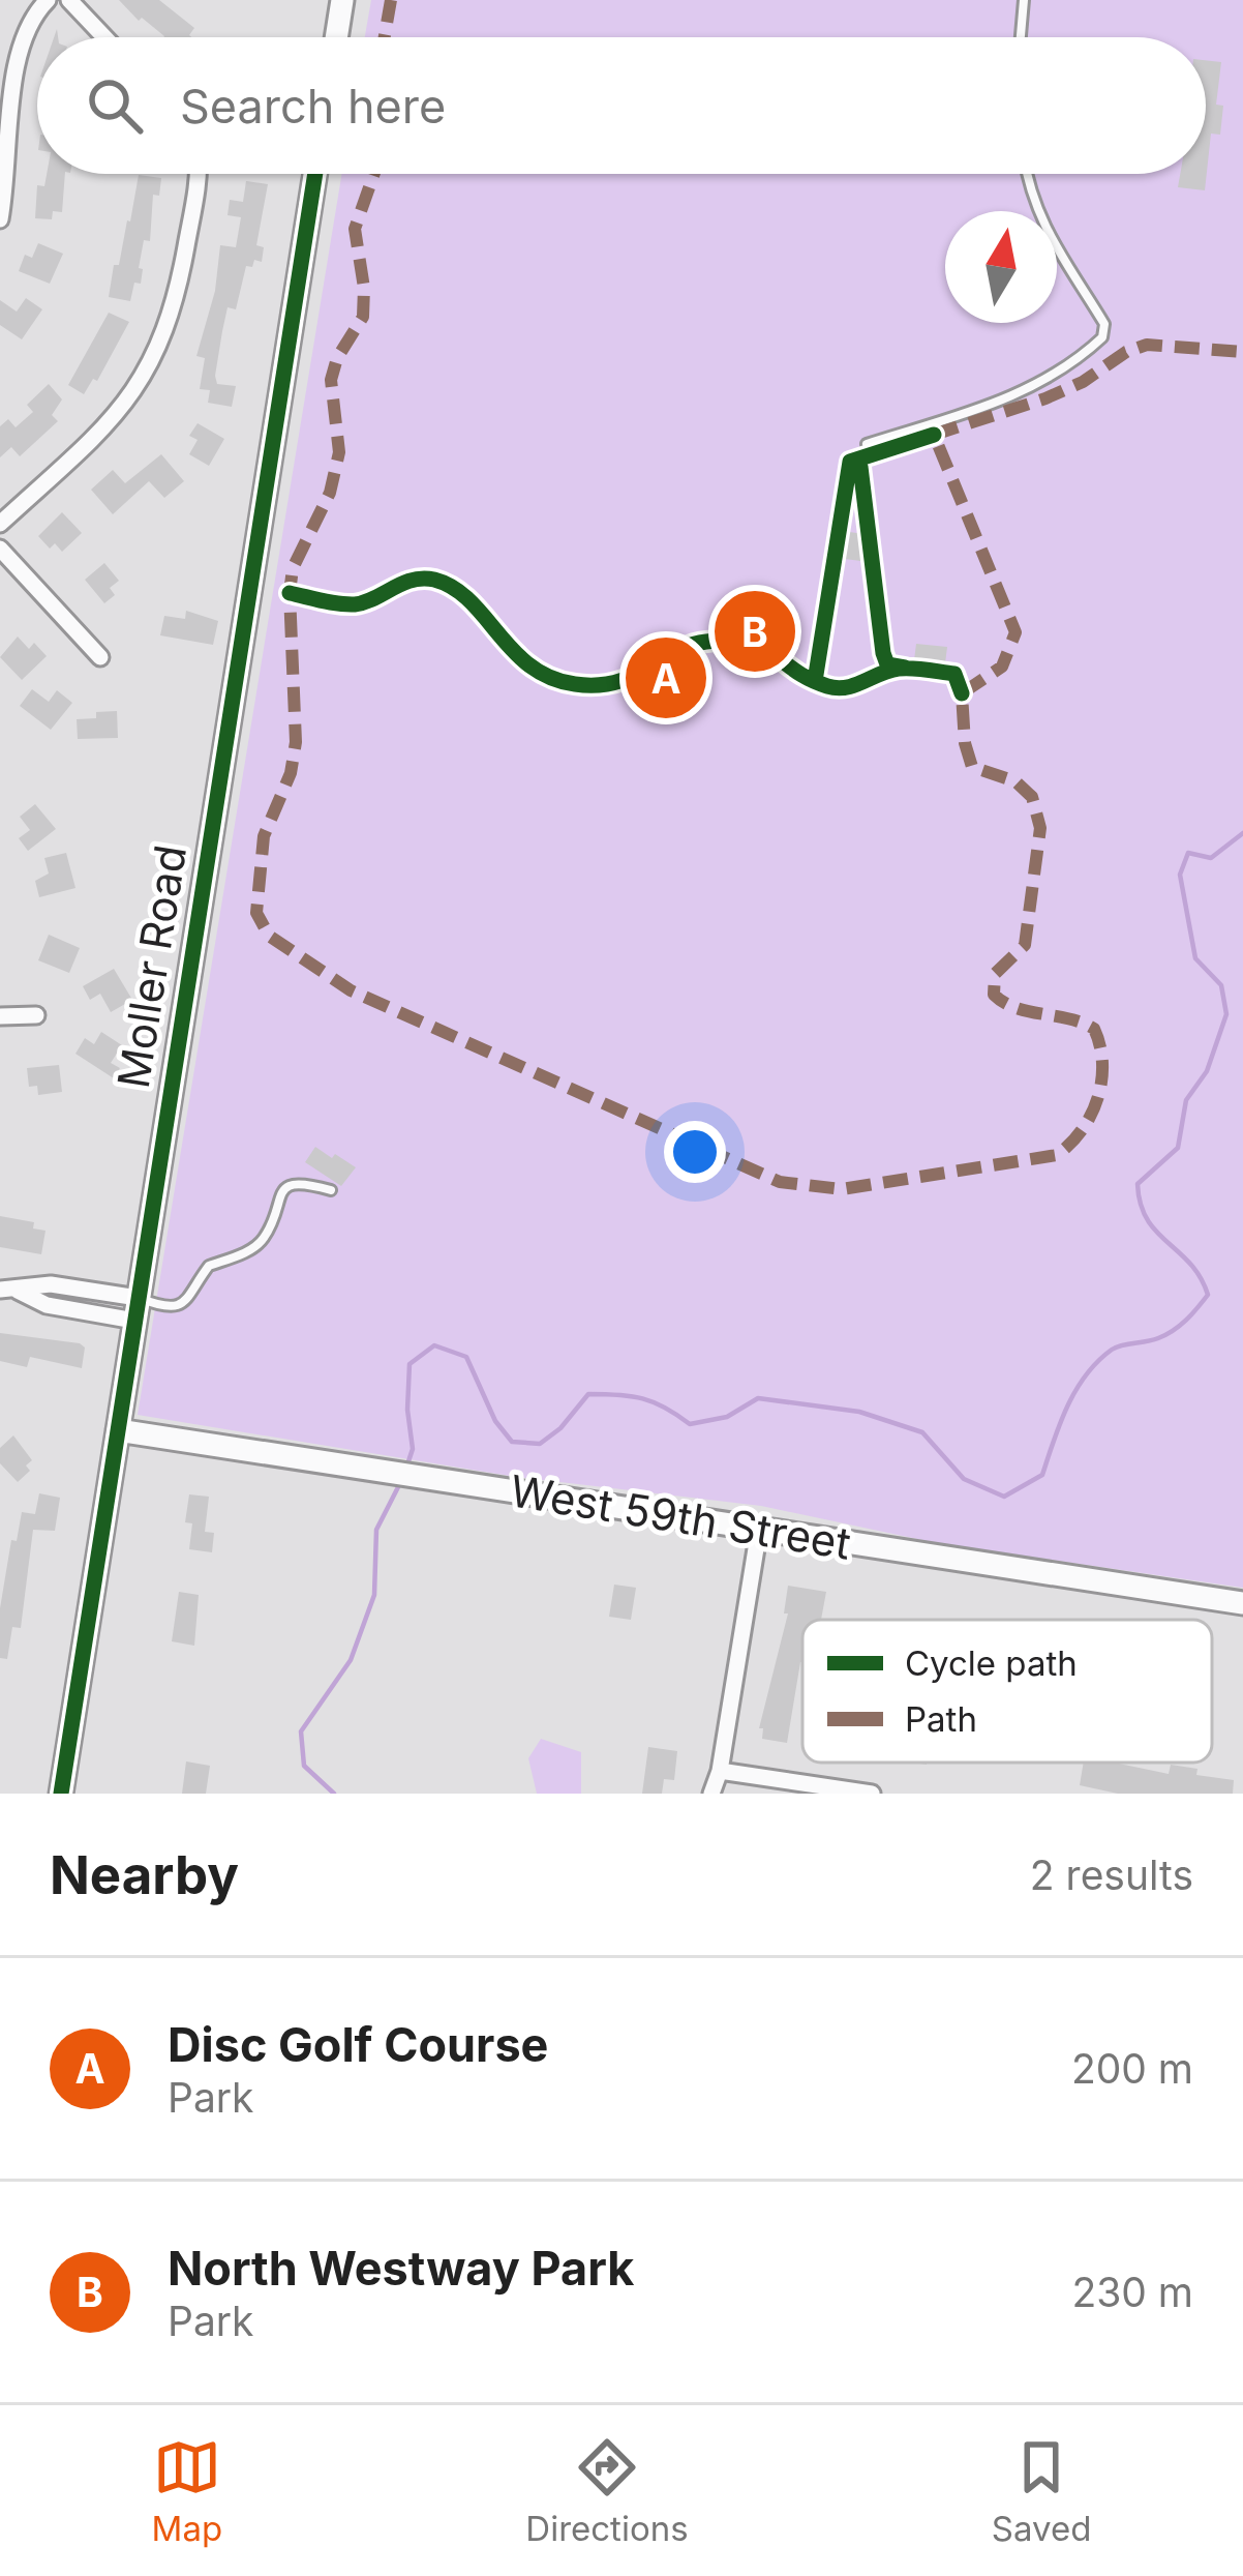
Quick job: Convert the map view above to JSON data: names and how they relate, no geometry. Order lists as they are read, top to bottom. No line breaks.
{"streets":{"street":["Moller Road","West 59th Street"]},"crossings":[["Moller Road","West 59th Street"]],"legend":["Cycle path","Path"],"north":"top","page":{"search":"Search here","pins":["B","A"],"heading":["Nearby","2 results"],"list":[{"mark":"A","name":"Disc Golf Course","note":"Park","value":"200 m"},{"mark":"B","name":"North Westway Park","note":"Park","value":"230 m"}],"nav":["Map","Directions","Saved"]}}
